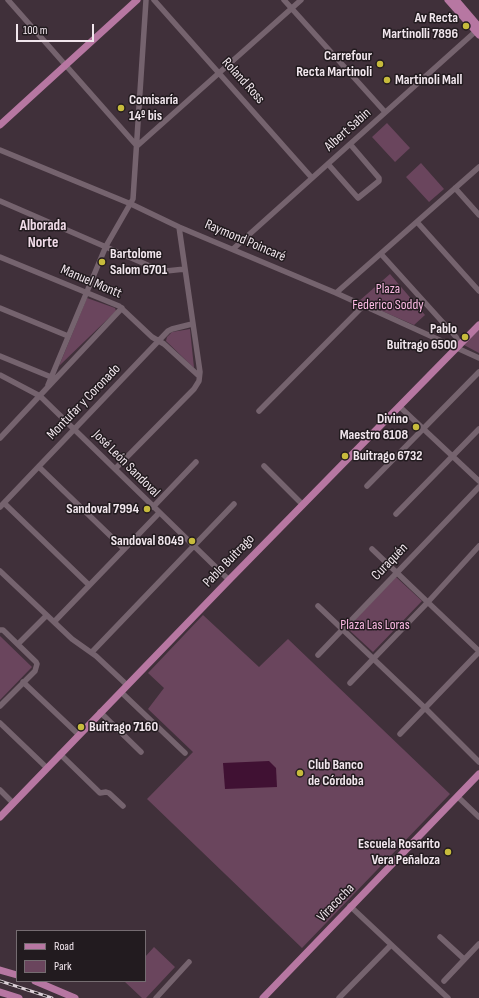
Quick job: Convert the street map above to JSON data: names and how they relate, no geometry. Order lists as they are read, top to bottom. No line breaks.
{"streets":{"main road":["Pablo Buitrago","Viracocha"],"street":["Roland Ross","Albert Sabin","Raymond Poincaré","Manuel Montt","Montufar y Coronado","José León Sandoval","Curaquén"]},"crossings":[["Roland Ross","Albert Sabin"],["Albert Sabin","Raymond Poincaré"],["Raymond Poincaré","Pablo Buitrago"],["Manuel Montt","Montufar y Coronado"],["Montufar y Coronado","José León Sandoval"],["José León Sandoval","Pablo Buitrago"]],"districts":["Alborada Norte"],"parks":["Plaza Federico Soddy","Plaza Las Loras"],"places":["Av Recta Martinolli 7896","Carrefour Recta Martinoli","Martinoli Mall","Comisaría 14º bis","Bartolome Salom 6701","Pablo Buitrago 6500","Divino Maestro 8108","Buitrago 6732","Sandoval 7994","Sandoval 8049","Buitrago 7160","Club Banco de Córdoba","Escuela Rosarito Vera Peñaloza"],"legend":["Road","Park"],"scale_bar":"100 m"}
